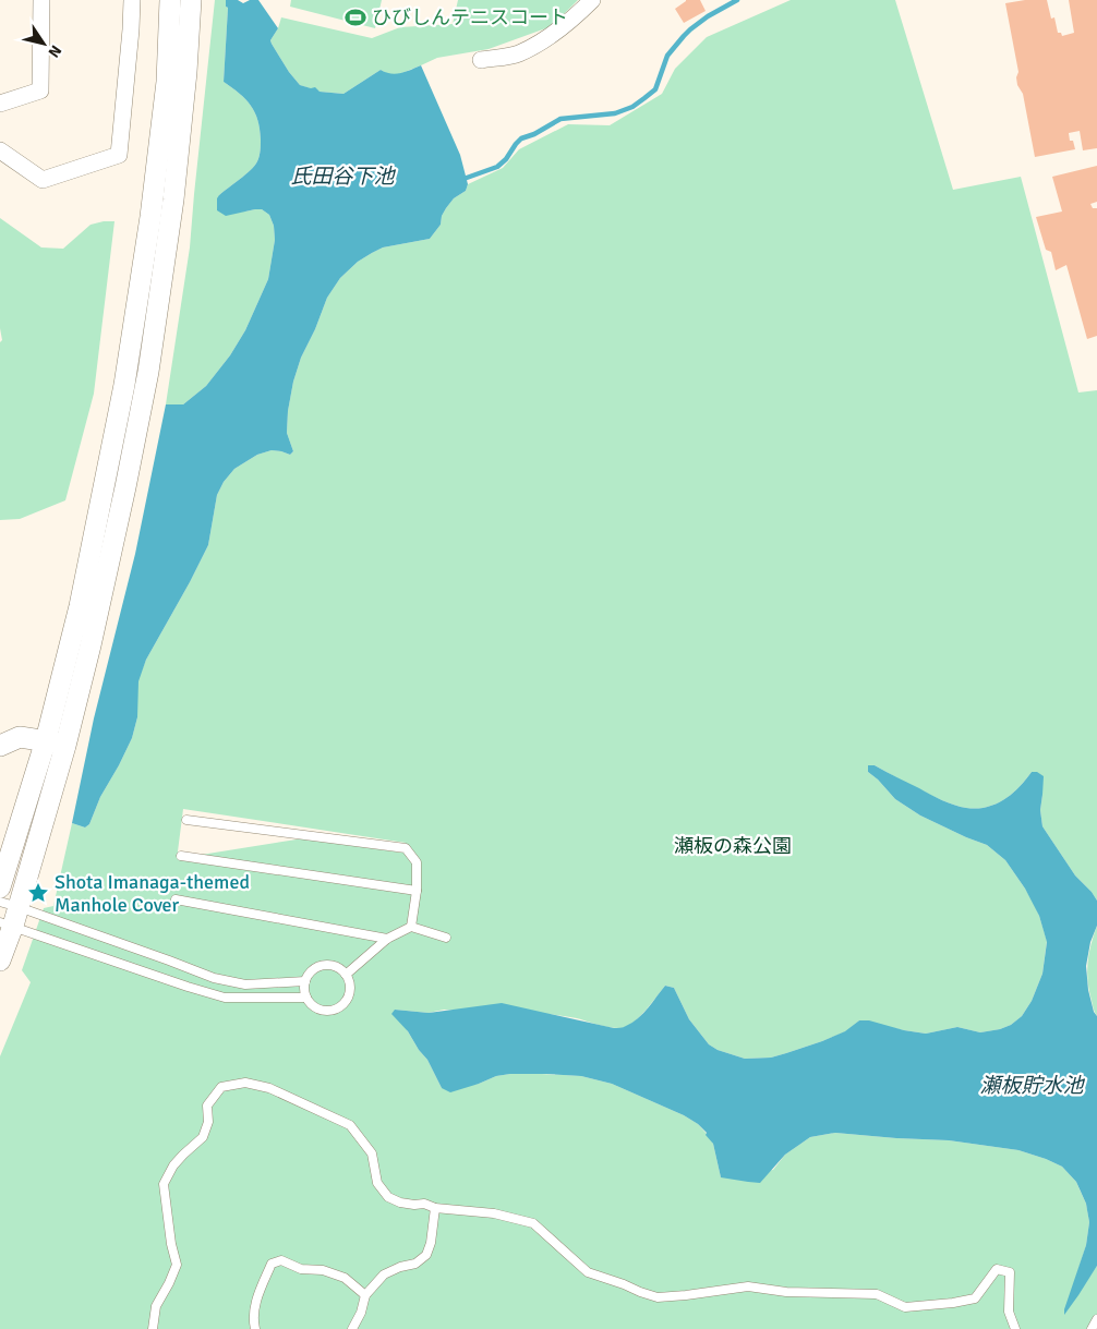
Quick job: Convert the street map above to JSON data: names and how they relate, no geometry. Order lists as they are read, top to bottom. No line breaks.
{"water":["氏田谷下池","瀬板貯水池"],"parks":["瀬板の森公園"],"places":{"sports":["ひびしんテニスコート"],"place":["Shota Imanaga-themed Manhole Cover"]},"north":"bottom right"}
